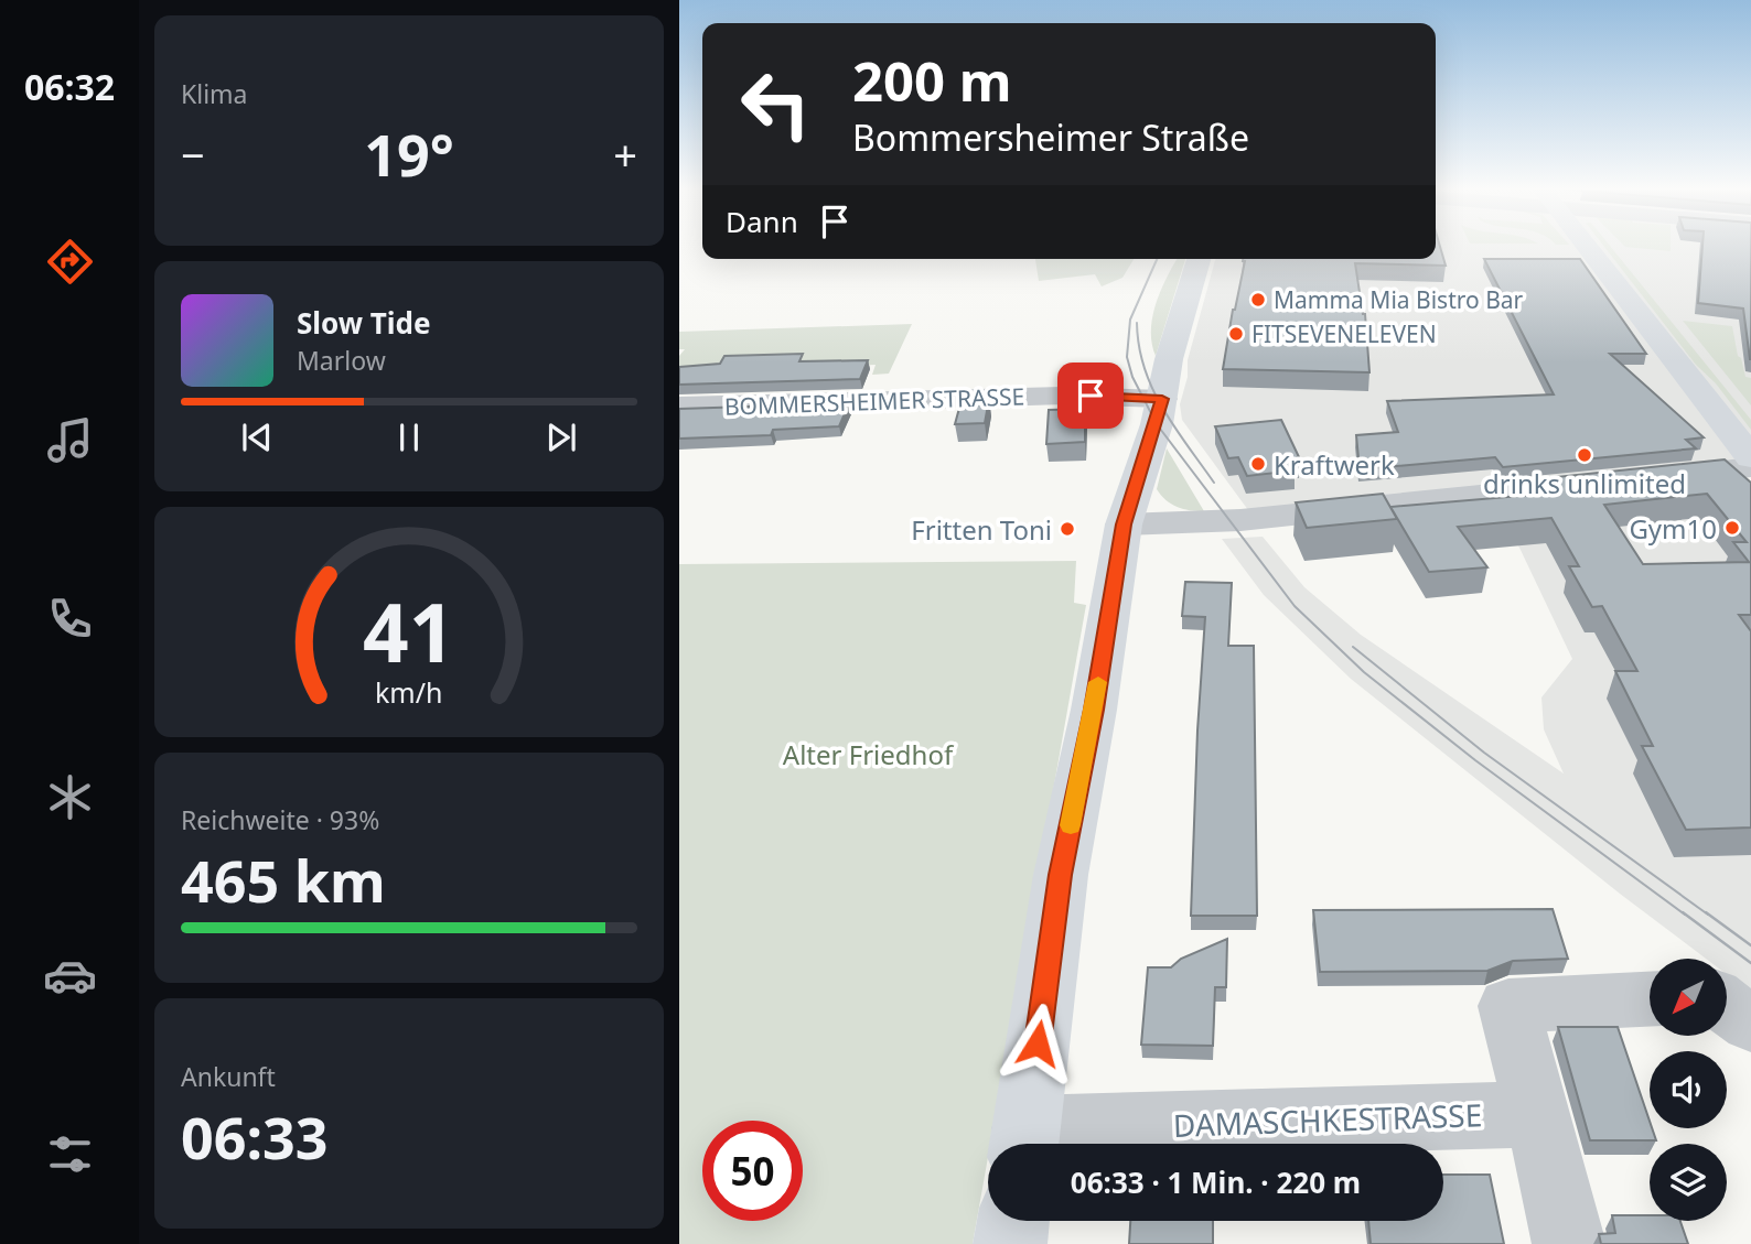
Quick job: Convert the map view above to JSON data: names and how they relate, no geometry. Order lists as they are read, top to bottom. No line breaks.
{"streets":{"street":["BOMMERSHEIMER STRASSE","DAMASCHKESTRASSE"]},"parks":["Alter Friedhof"],"places":["Mamma Mia Bistro Bar","FITSEVENELEVEN","drinks unlimited","Kraftwerk","Gym10","Fritten Toni"],"north":"bottom left","page":{"tabs":"06:32","tile":["Klima",["Reichweite · 93%","465 km"],["Ankunft","06:33"]],"turn":["200 m","Bommersheimer Straße"],"heat":["−","19°","+"],"then":"Dann","song":["Slow Tide","Marlow"],"limit":"50","trip":"06:33 · 1 Min. · 220 m","gauge":["41","km/h"]}}
